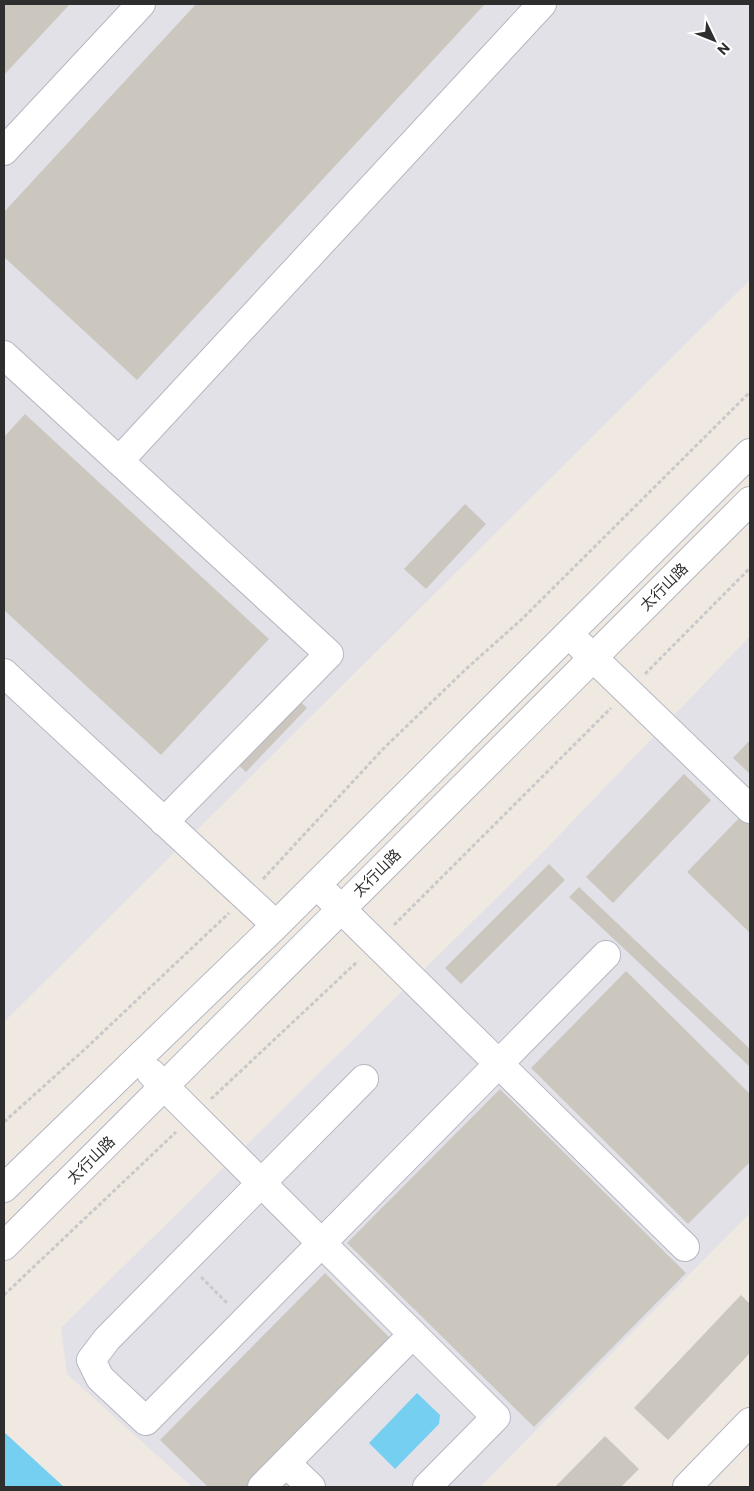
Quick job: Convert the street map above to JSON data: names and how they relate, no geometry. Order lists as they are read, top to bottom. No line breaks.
{"streets":{"street":["太行山路"]},"north":"bottom right"}
